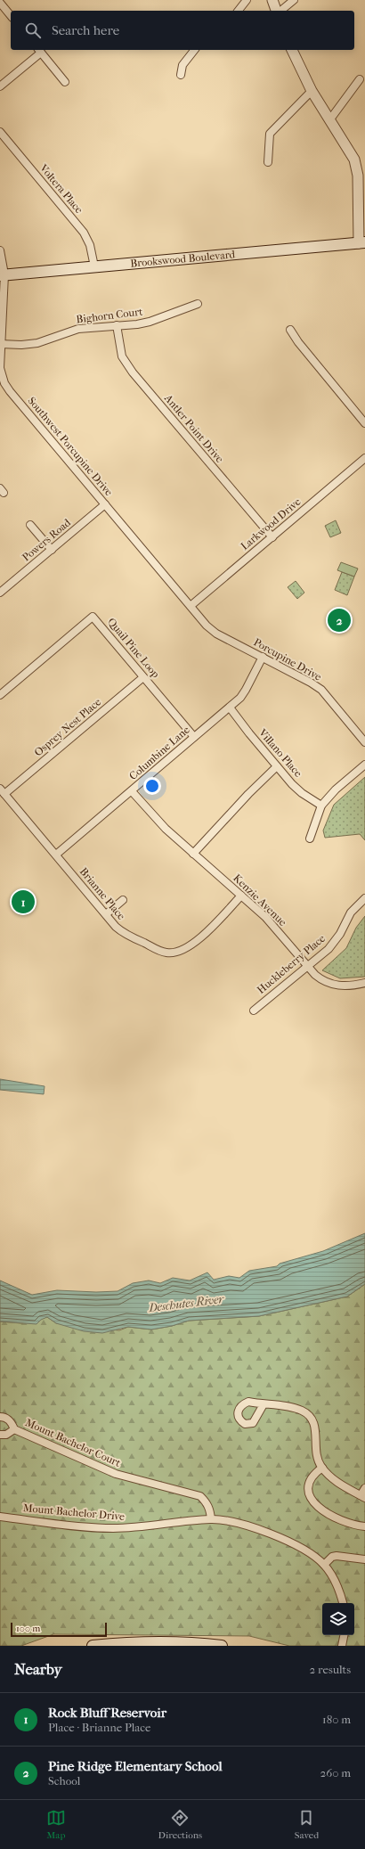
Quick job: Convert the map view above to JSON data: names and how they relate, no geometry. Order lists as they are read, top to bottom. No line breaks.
{"streets":{"main road":["Brookswood Boulevard"],"street":["Voltera Place","Bighorn Court","Antler Point Drive","Southwest Porcupine Drive","Larkwood Drive","Powers Road","Quail Pine Loop","Porcupine Drive","Osprey Nest Place","Columbine Lane","Villano Place","Brianne Place","Kenzie Avenue","Huckleberry Place","Mount Bachelor Court","Mount Bachelor Drive"]},"crossings":[["Voltera Place","Brookswood Boulevard"],["Brookswood Boulevard","Southwest Porcupine Drive"],["Bighorn Court","Antler Point Drive"],["Bighorn Court","Southwest Porcupine Drive"],["Antler Point Drive","Larkwood Drive"],["Southwest Porcupine Drive","Larkwood Drive"],["Southwest Porcupine Drive","Powers Road"],["Southwest Porcupine Drive","Porcupine Drive"],["Larkwood Drive","Porcupine Drive"],["Quail Pine Loop","Osprey Nest Place"],["Quail Pine Loop","Columbine Lane"],["Porcupine Drive","Columbine Lane"],["Columbine Lane","Villano Place"],["Columbine Lane","Brianne Place"],["Columbine Lane","Kenzie Avenue"],["Brianne Place","Kenzie Avenue"],["Kenzie Avenue","Huckleberry Place"],["Mount Bachelor Court","Mount Bachelor Drive"]],"water":["Deschutes River"],"scale_bar":"100 m","page":{"search":"Search here","pins":["2","1"],"scale":"100 m","heading":["Nearby","2 results"],"list":[{"mark":"1","name":"Rock Bluff Reservoir","note":"Place · Brianne Place","value":"180 m"},{"mark":"2","name":"Pine Ridge Elementary School","note":"School","value":"260 m"}],"nav":["Map","Directions","Saved"]}}
